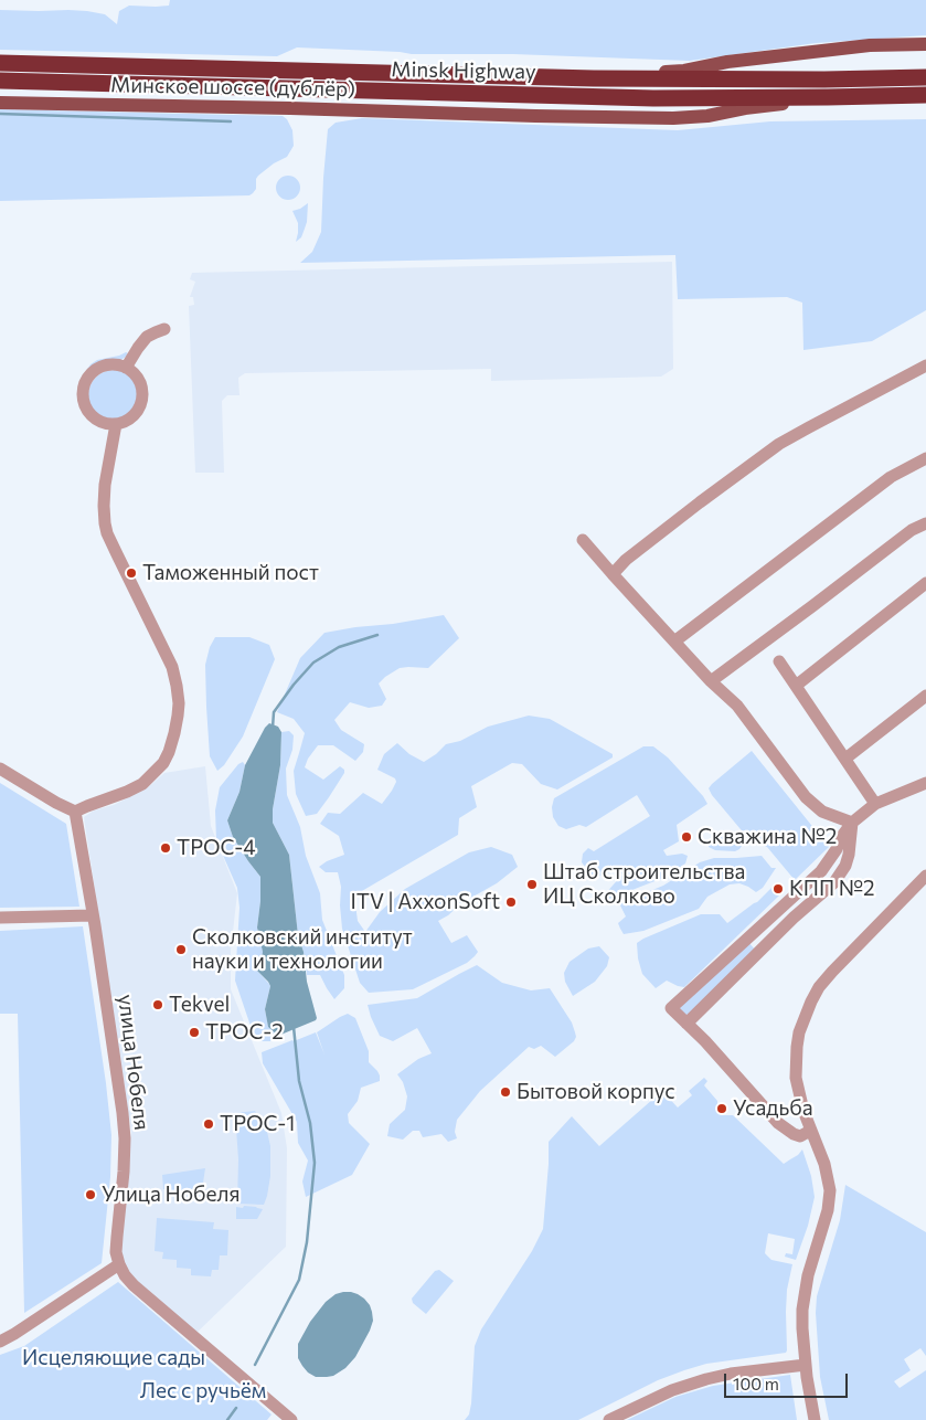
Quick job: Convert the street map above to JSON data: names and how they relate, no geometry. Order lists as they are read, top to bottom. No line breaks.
{"streets":{"highway":["Minsk Highway"],"main road":["Минское шоссе (дублёр)"],"street":["улица Нобеля"]},"crossings":[["Minsk Highway","Минское шоссе (дублёр)"]],"parks":["Исцеляющие сады","Лес с ручьём"],"places":["Таможенный пост","Скважина №2","TPOC-4","Штаб строительства ИЦ Сколково","КПП №2","ITV | AxxonSoft","Сколковский институт науки и технологии","Tekvel","TPOC-2","Бытовой корпус","Усадьба","TPOC-1","Улица Нобеля"],"scale_bar":"100 m"}
